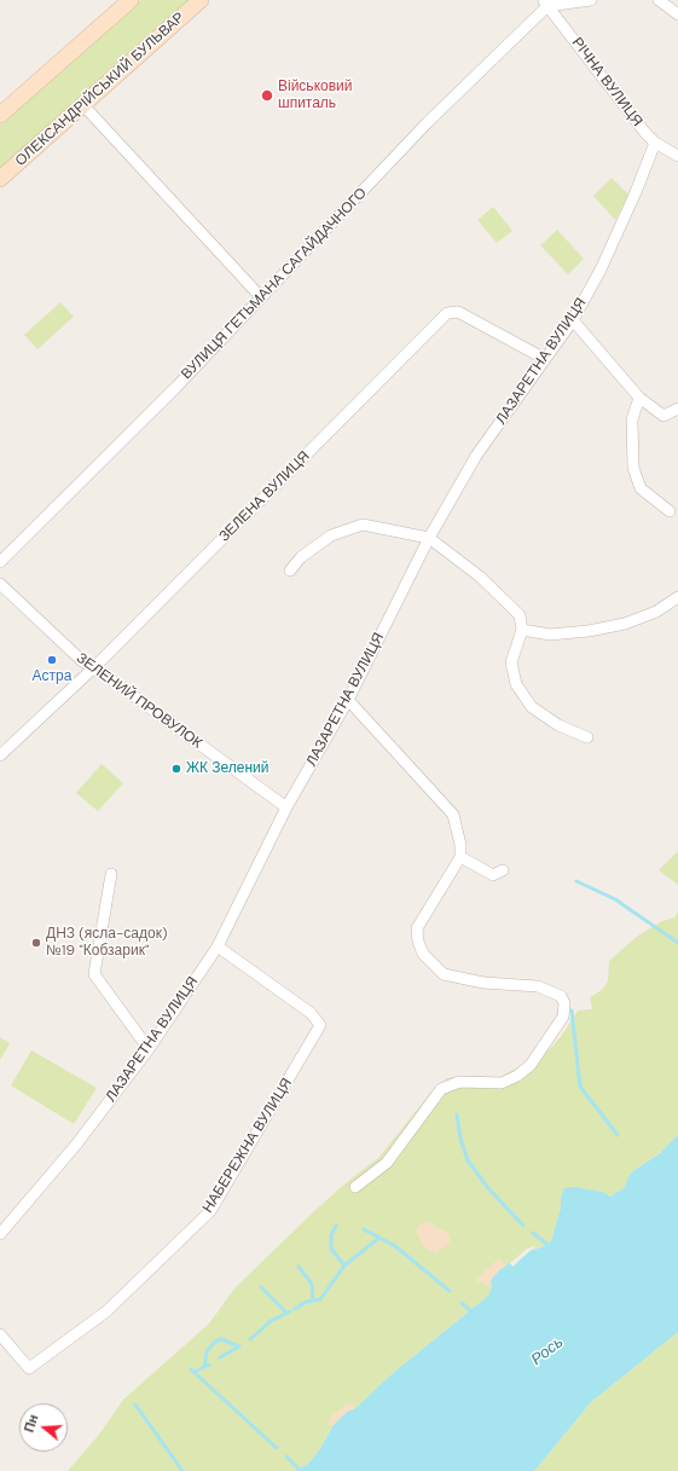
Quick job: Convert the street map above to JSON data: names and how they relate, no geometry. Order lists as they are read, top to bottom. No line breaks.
{"streets":{"main road":["ОЛЕКСАНДРІЙСЬКИЙ БУЛЬВАР"],"street":["РІЧНА ВУЛИЦЯ","ВУЛИЦЯ ГЕТЬМАНА САГАЙДАЧНОГО","ЛАЗАРЕТНА ВУЛИЦЯ","ЗЕЛЕНА ВУЛИЦЯ","ЗЕЛЕНИЙ ПРОВУЛОК","НАБЕРЕЖНА ВУЛИЦЯ"]},"crossings":[["РІЧНА ВУЛИЦЯ","ВУЛИЦЯ ГЕТЬМАНА САГАЙДАЧНОГО"],["РІЧНА ВУЛИЦЯ","ЛАЗАРЕТНА ВУЛИЦЯ"],["ЛАЗАРЕТНА ВУЛИЦЯ","ЗЕЛЕНА ВУЛИЦЯ"],["ЛАЗАРЕТНА ВУЛИЦЯ","ЗЕЛЕНИЙ ПРОВУЛОК"],["ЛАЗАРЕТНА ВУЛИЦЯ","НАБЕРЕЖНА ВУЛИЦЯ"],["ЗЕЛЕНА ВУЛИЦЯ","ЗЕЛЕНИЙ ПРОВУЛОК"]],"water":["Рось"],"places":["Військовий шпиталь","Астра","ЖК Зелений","ДНЗ (ясла-садок) №19 \"Кобзарик\""],"north":"left"}
